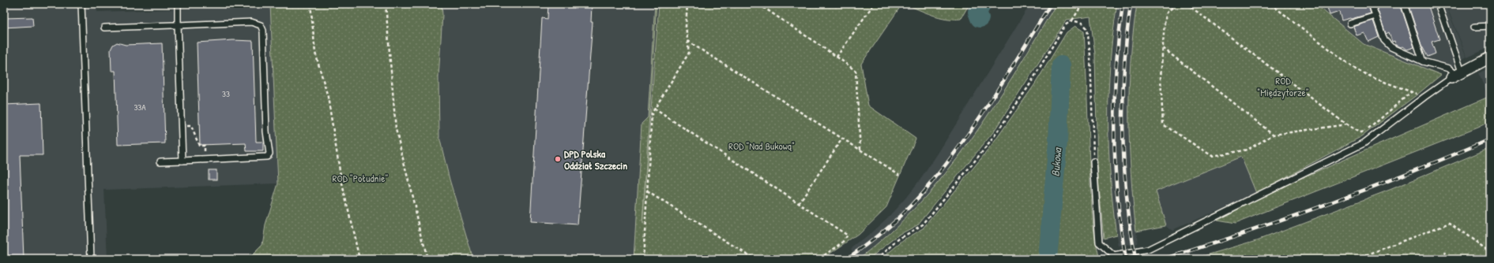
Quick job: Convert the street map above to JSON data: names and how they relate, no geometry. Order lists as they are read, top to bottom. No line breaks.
{"water":["Bukowa"],"parks":["ROD \"Międzytorze\"","ROD \"Nad Bukową\"","ROD \"Południe\""],"places":["DPD Polska Oddział Szczecin"],"house_numbers":["33","33A"]}
